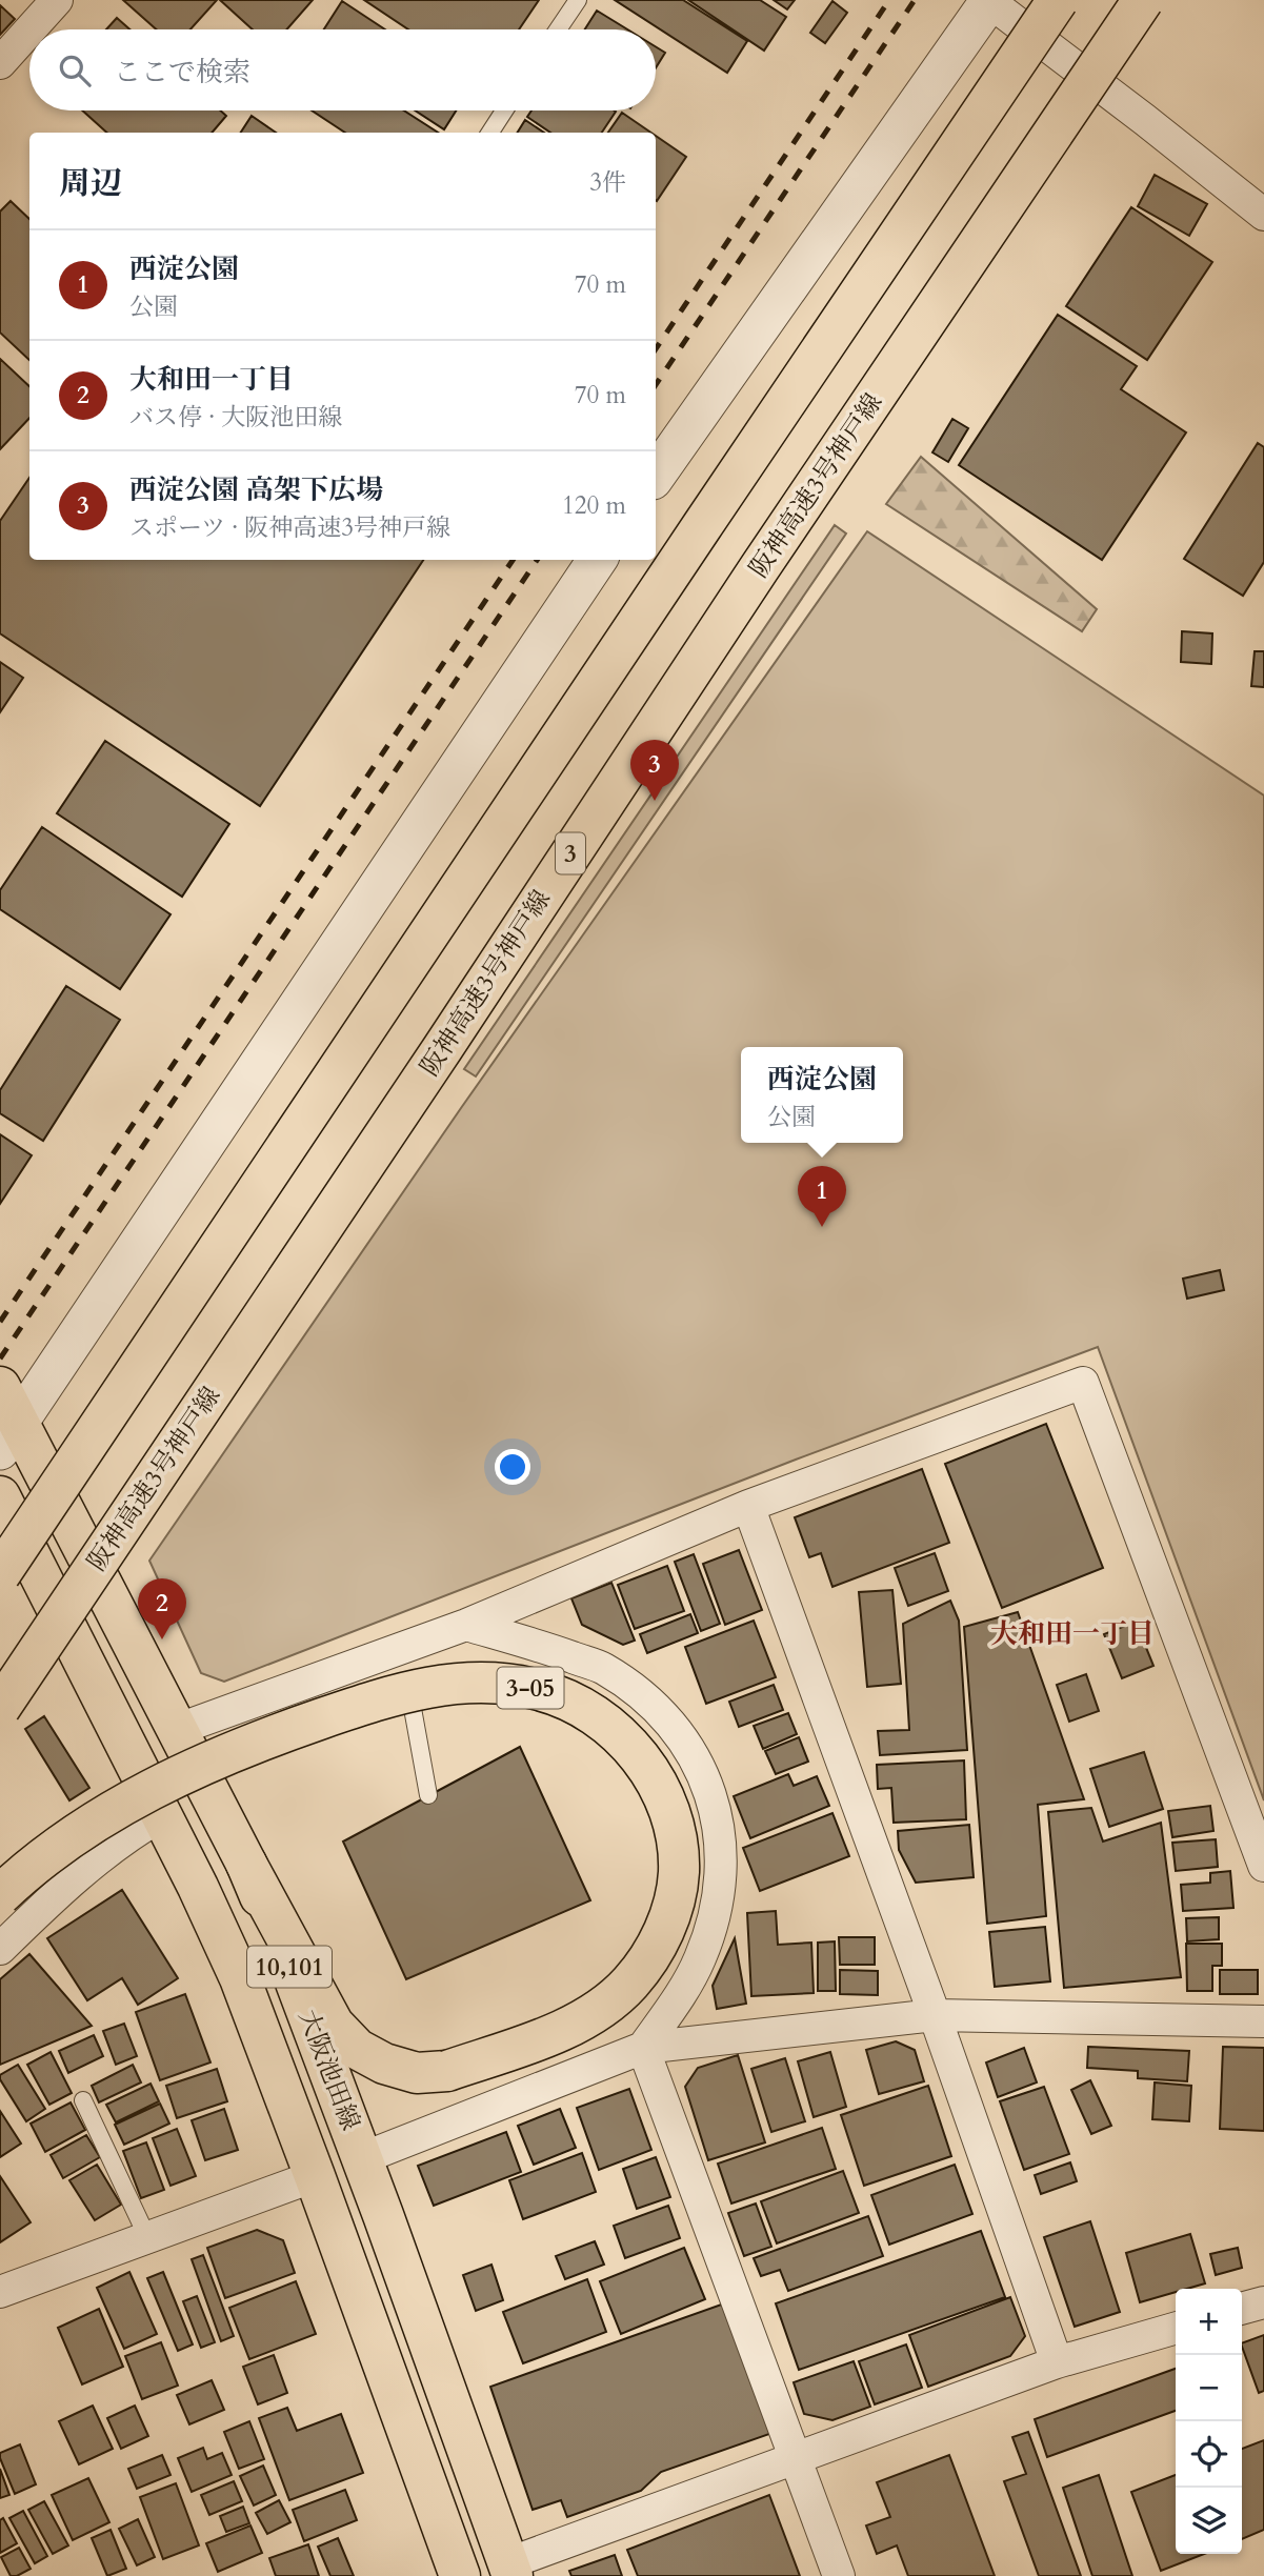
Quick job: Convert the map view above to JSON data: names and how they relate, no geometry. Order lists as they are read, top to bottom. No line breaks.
{"streets":{"main road":["阪神高速3号神戸線","3","3-05","10,101","大阪池田線"]},"crossings":[["3-05","大阪池田線"]],"districts":["大和田一丁目"],"page":{"search":"ここで検索","heading":["周辺","3件"],"list":[{"mark":"1","name":"西淀公園","note":"公園","value":"70 m"},{"mark":"2","name":"大和田一丁目","note":"バス停 · 大阪池田線","value":"70 m"},{"mark":"3","name":"西淀公園 高架下広場","note":"スポーツ · 阪神高速3号神戸線","value":"120 m"}],"pins":["3","1","2"],"popup":["西淀公園","公園"],"map_buttons":["+","−"]}}
